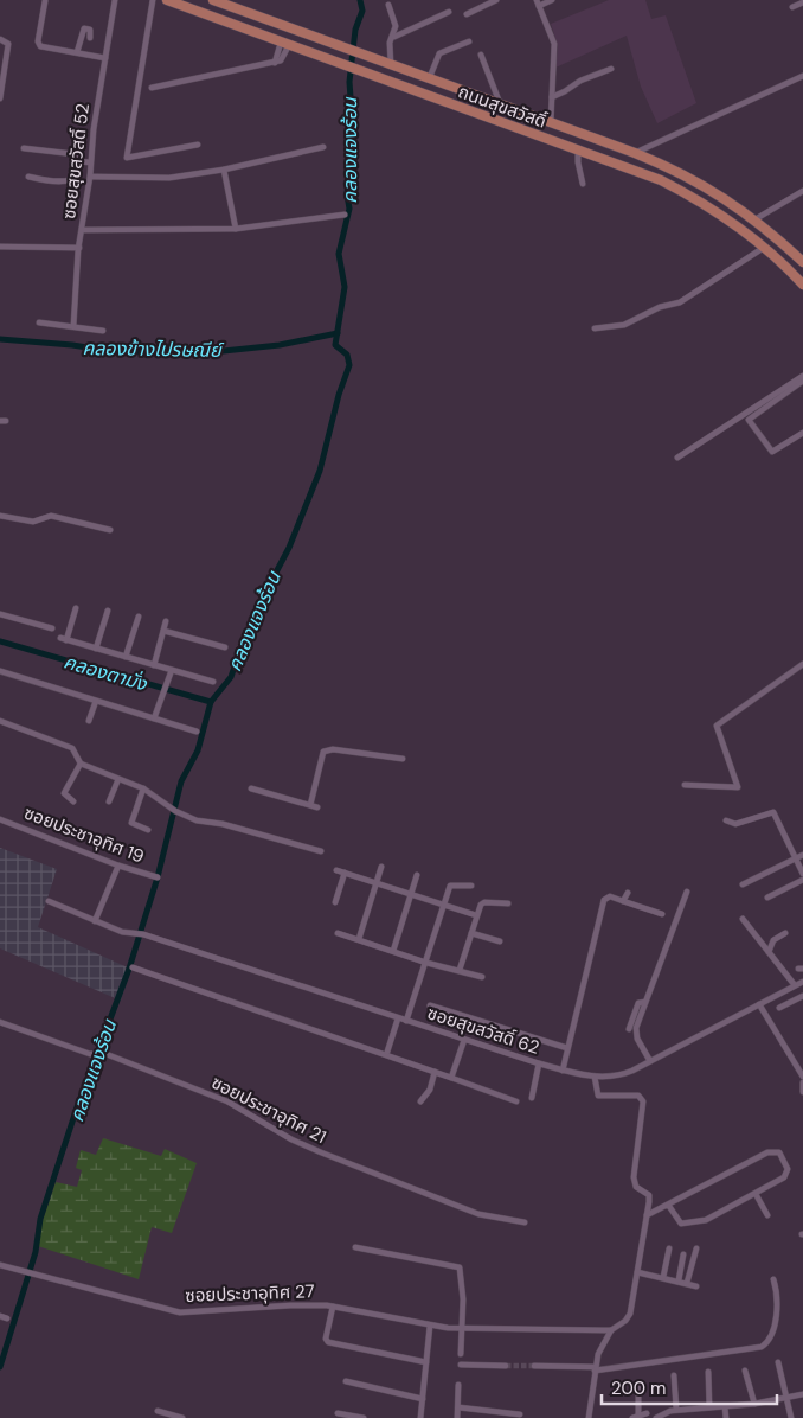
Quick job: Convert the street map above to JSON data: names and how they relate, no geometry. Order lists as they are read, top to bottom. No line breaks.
{"streets":{"main road":["ถนนสุขสวัสดิ์"],"street":["ซอยสุขสวัสดิ์ 52","ซอยประชาอุทิศ 19","ซอยสุขสวัสดิ์ 62","ซอยประชาอุทิศ 21","ซอยประชาอุทิศ 27"]},"water":["คลองแจงร้อน","คลองข้างไปรษณีย์","คลองตามั่ง"],"scale_bar":"200 m"}
